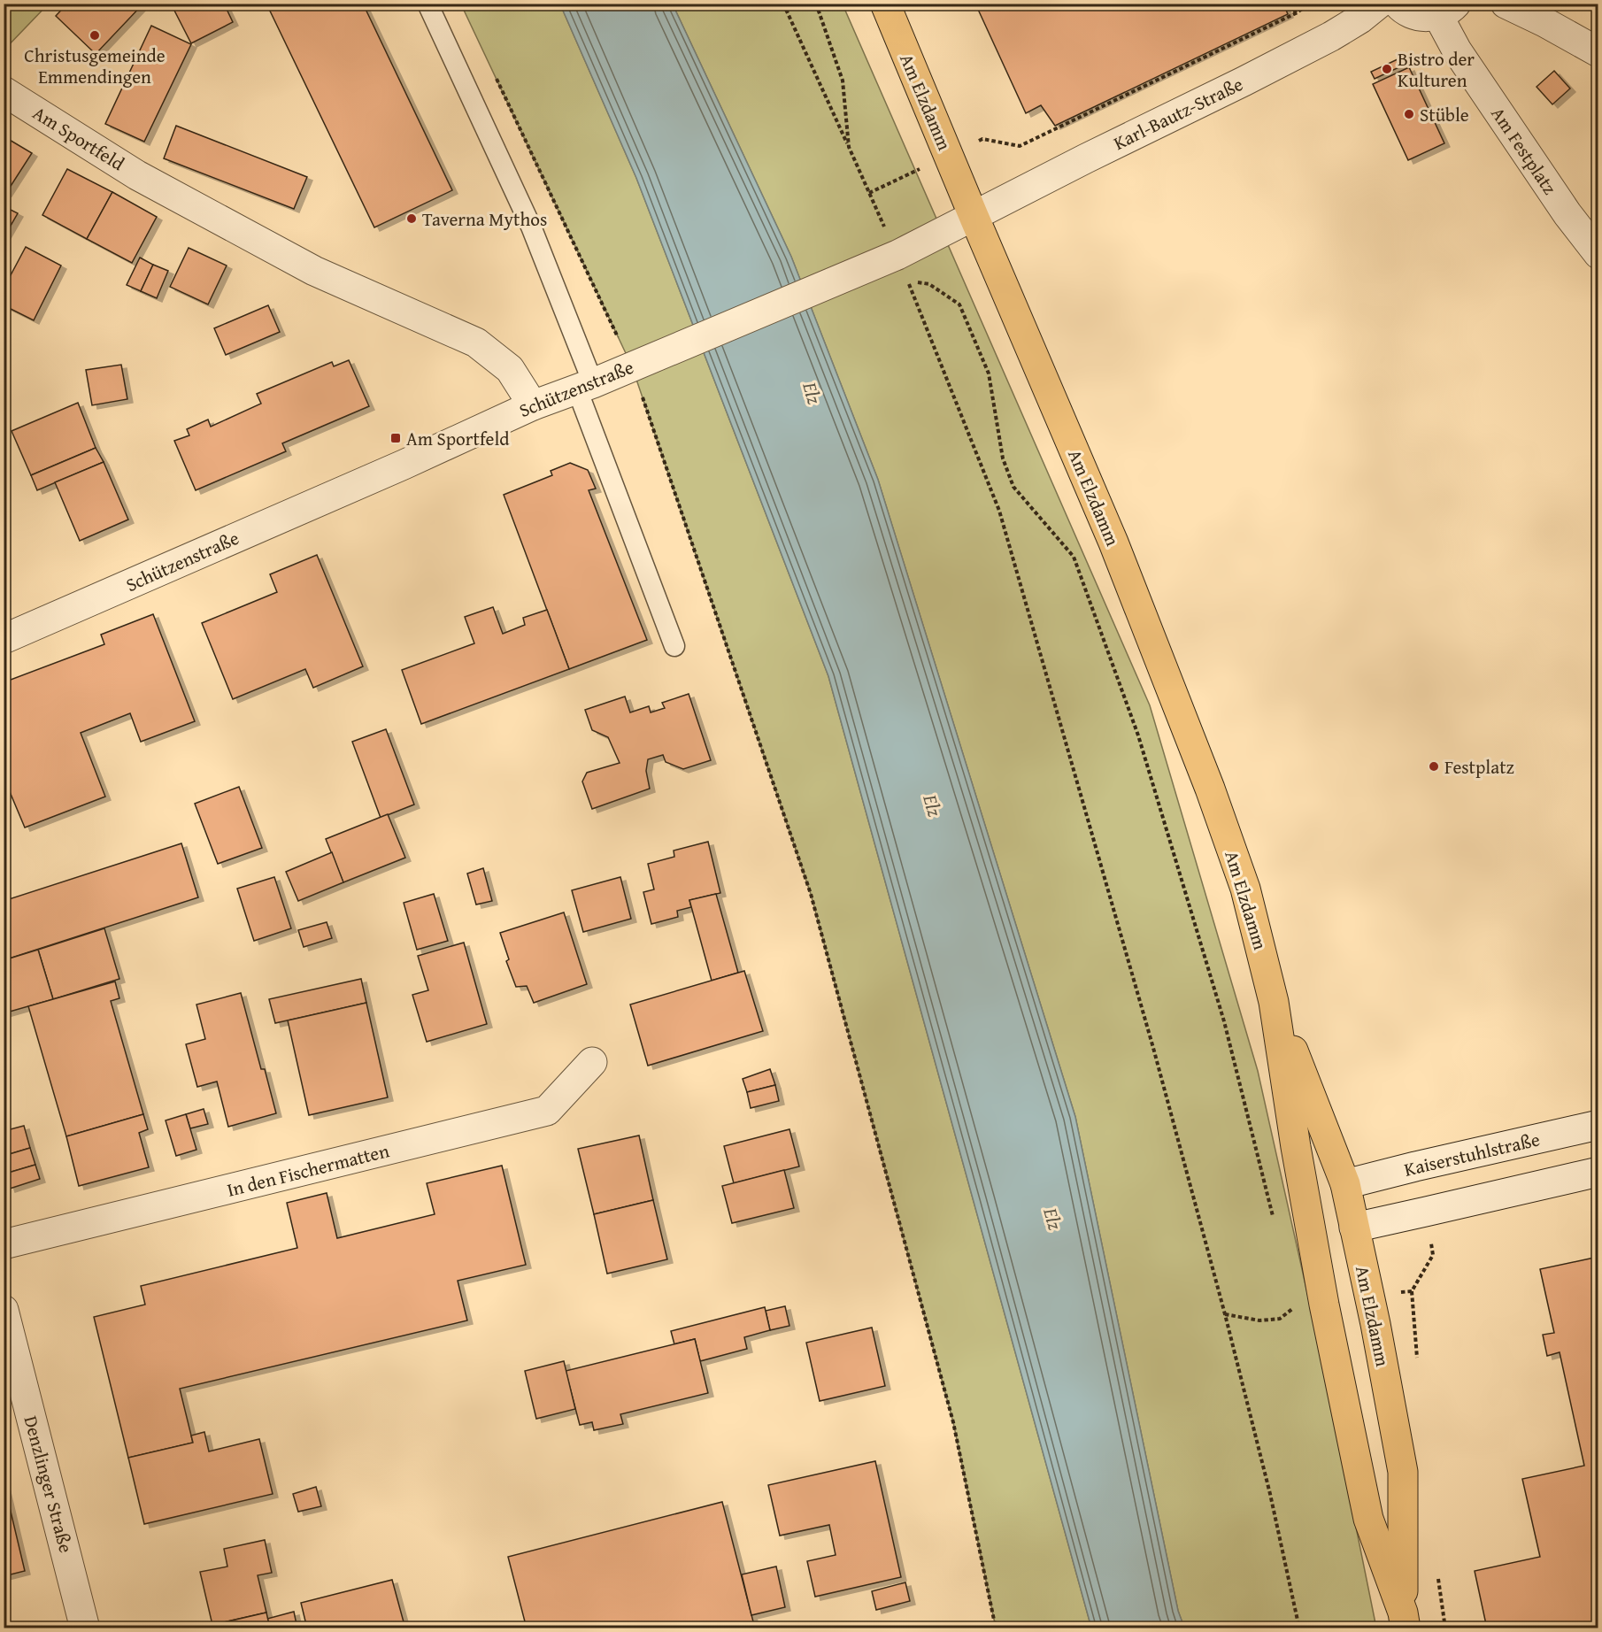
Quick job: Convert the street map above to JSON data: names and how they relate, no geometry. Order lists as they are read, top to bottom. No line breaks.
{"streets":{"main road":["Am Elzdamm"],"street":["Karl-Bautz-Straße","Am Sportfeld","Am Festplatz","Schützenstraße","Kaiserstuhlstraße","In den Fischermatten","Denzlinger Straße"]},"crossings":[["Am Elzdamm","Karl-Bautz-Straße"],["Am Elzdamm","Schützenstraße"],["Am Elzdamm","Kaiserstuhlstraße"],["Karl-Bautz-Straße","Schützenstraße"],["Am Sportfeld","Schützenstraße"]],"water":["Elz"],"places":{"other":["Christusgemeinde Emmendingen","Bistro der Kulturen","Stüble","Taverna Mythos","Festplatz"],"transit":["Am Sportfeld"]}}
